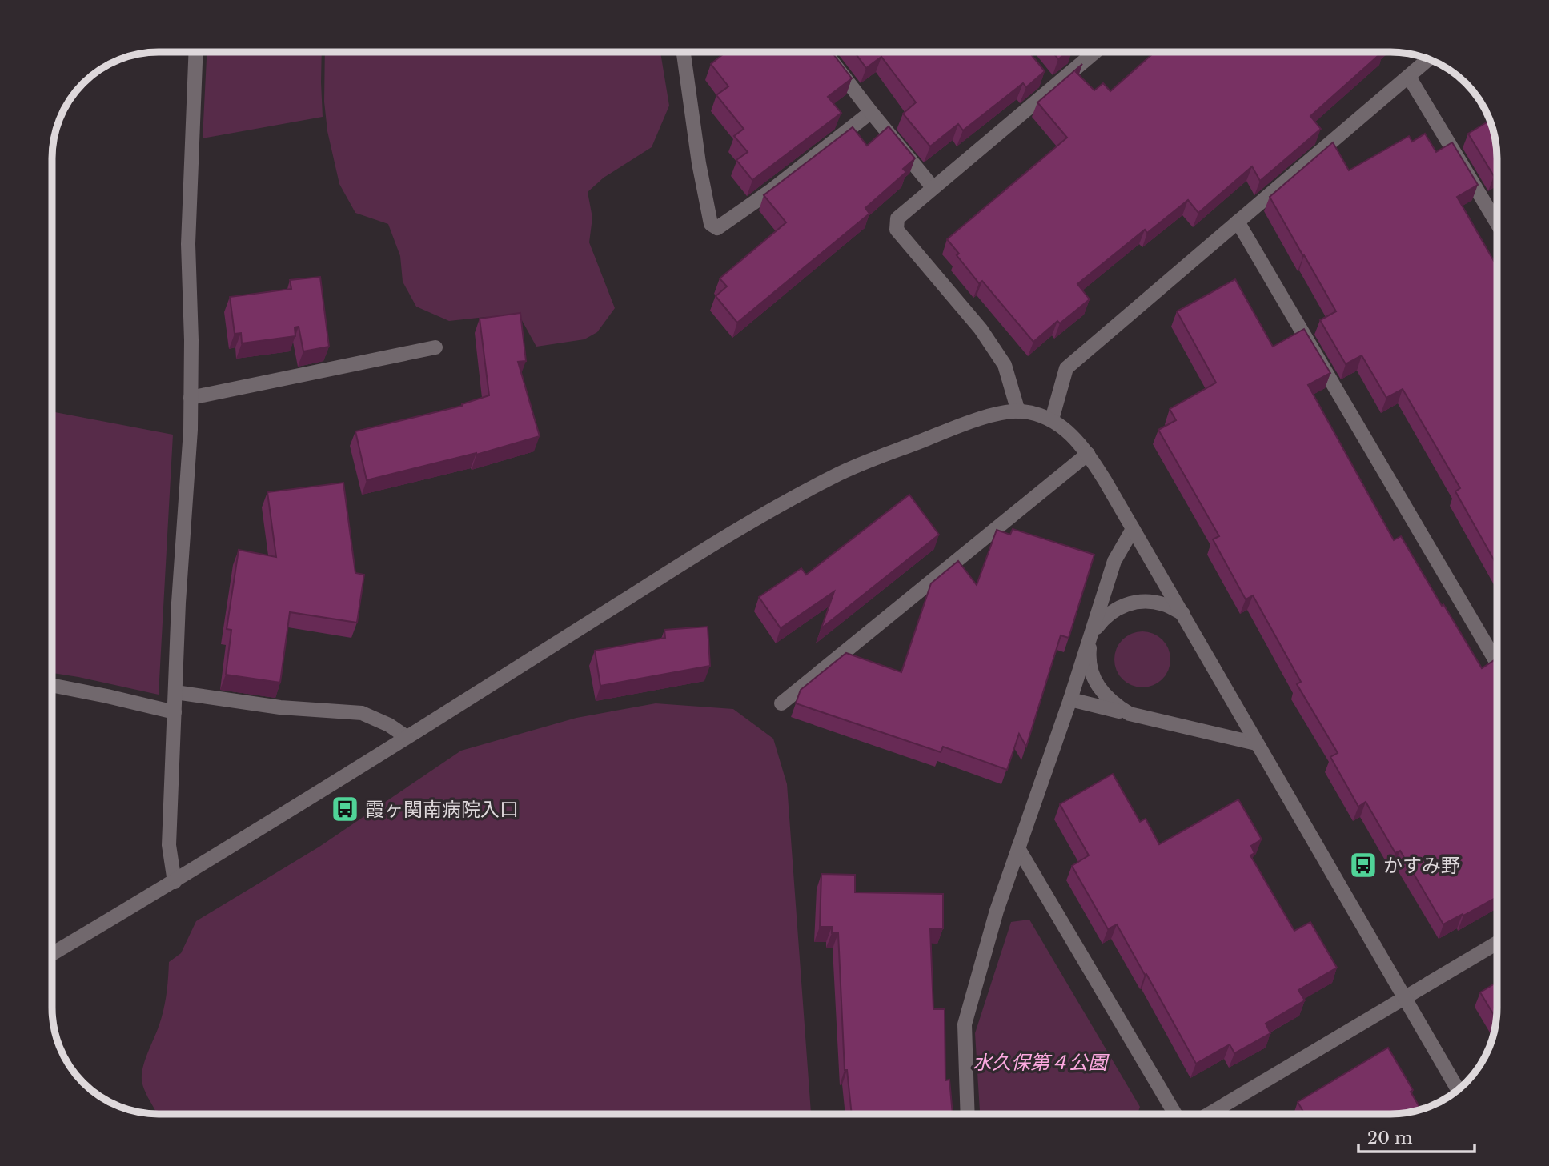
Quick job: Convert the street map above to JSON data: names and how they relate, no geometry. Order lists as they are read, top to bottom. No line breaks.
{"parks":["水久保第４公園"],"places":{"bus stop":["霞ヶ関南病院入口","かすみ野"]},"scale_bar":"20 m"}
